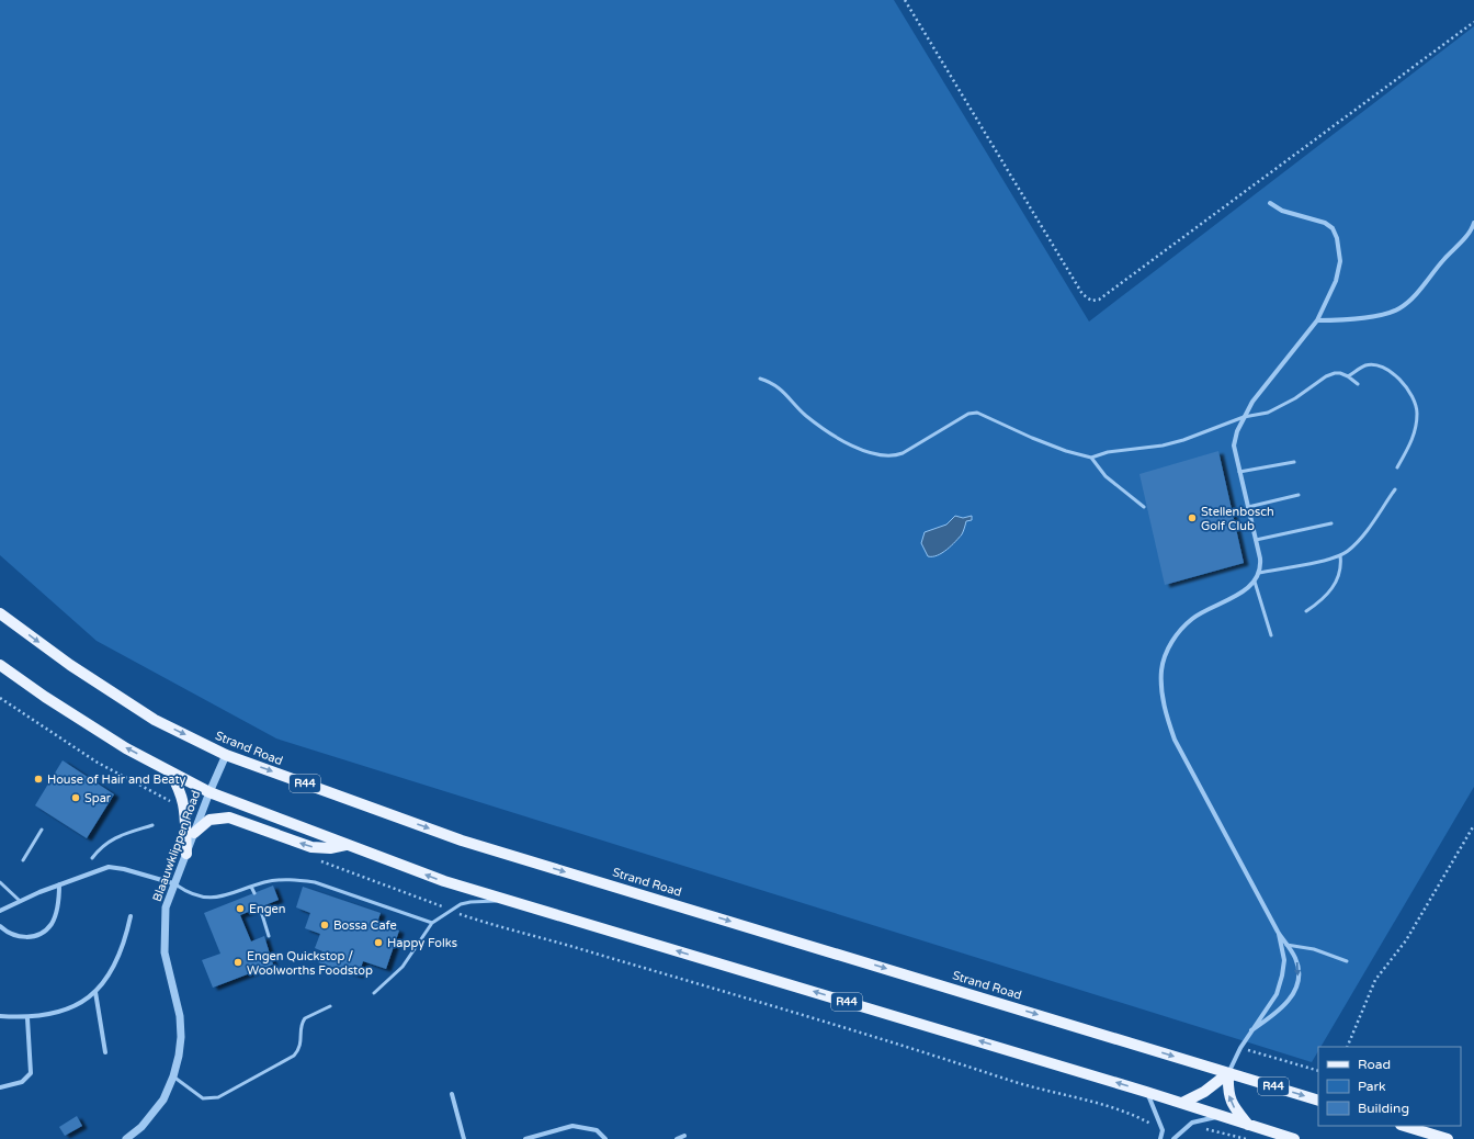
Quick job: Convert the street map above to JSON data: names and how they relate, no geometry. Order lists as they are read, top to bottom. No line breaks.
{"streets":{"main road":["Strand Road","R44"],"street":["Blaauwklippen Road"]},"crossings":[["Strand Road","Blaauwklippen Road"],["R44","Blaauwklippen Road"]],"places":["Stellenbosch Golf Club","House of Hair and Beaty","Spar","Engen","Bossa Cafe","Happy Folks","Engen Quickstop / Woolworths Foodstop"],"legend":["Road","Park","Building"]}
